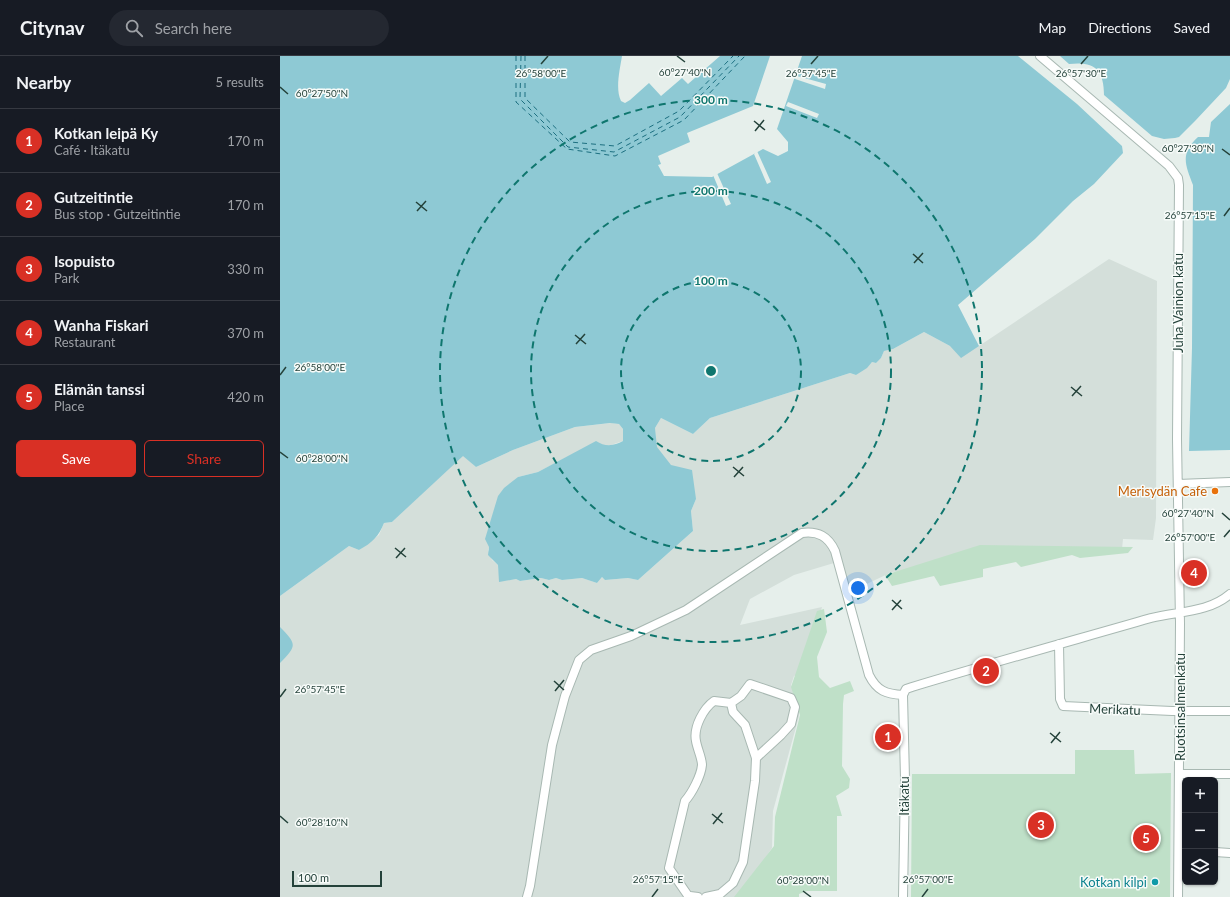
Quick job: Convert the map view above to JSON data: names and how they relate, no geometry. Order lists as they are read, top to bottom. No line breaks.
{"streets":{"street":["Juha Vainion katu","Ruotsinsalmenkatu","Merikatu","Itäkatu"]},"crossings":[["Juha Vainion katu","Ruotsinsalmenkatu"],["Ruotsinsalmenkatu","Merikatu"]],"places":["Merisydän Cafe","Kotkan kilpi"],"scale_bar":"100 m","page":{"header":"Citynav","search":"Search here","nav":["Map","Directions","Saved"],"heading":["Nearby","5 results"],"list":[{"mark":"1","name":"Kotkan leipä Ky","note":"Café · Itäkatu","value":"170 m"},{"mark":"2","name":"Gutzeitintie","note":"Bus stop · Gutzeitintie","value":"170 m"},{"mark":"3","name":"Isopuisto","note":"Park","value":"330 m"},{"mark":"4","name":"Wanha Fiskari","note":"Restaurant","value":"370 m"},{"mark":"5","name":"Elämän tanssi","note":"Place","value":"420 m"}],"buttons":["Save","Share"],"pins":["4","2","1","3","5"],"map_buttons":["+","−"],"scale":"100 m"},"coordinates":["60°27'40\"N","26°58'00\"E","26°57'45\"E","26°57'30\"E","60°27'50\"N","60°27'30\"N","26°57'15\"E","60°28'00\"N","26°57'00\"E","60°28'10\"N"],"rings":["300 m","200 m","100 m"]}
